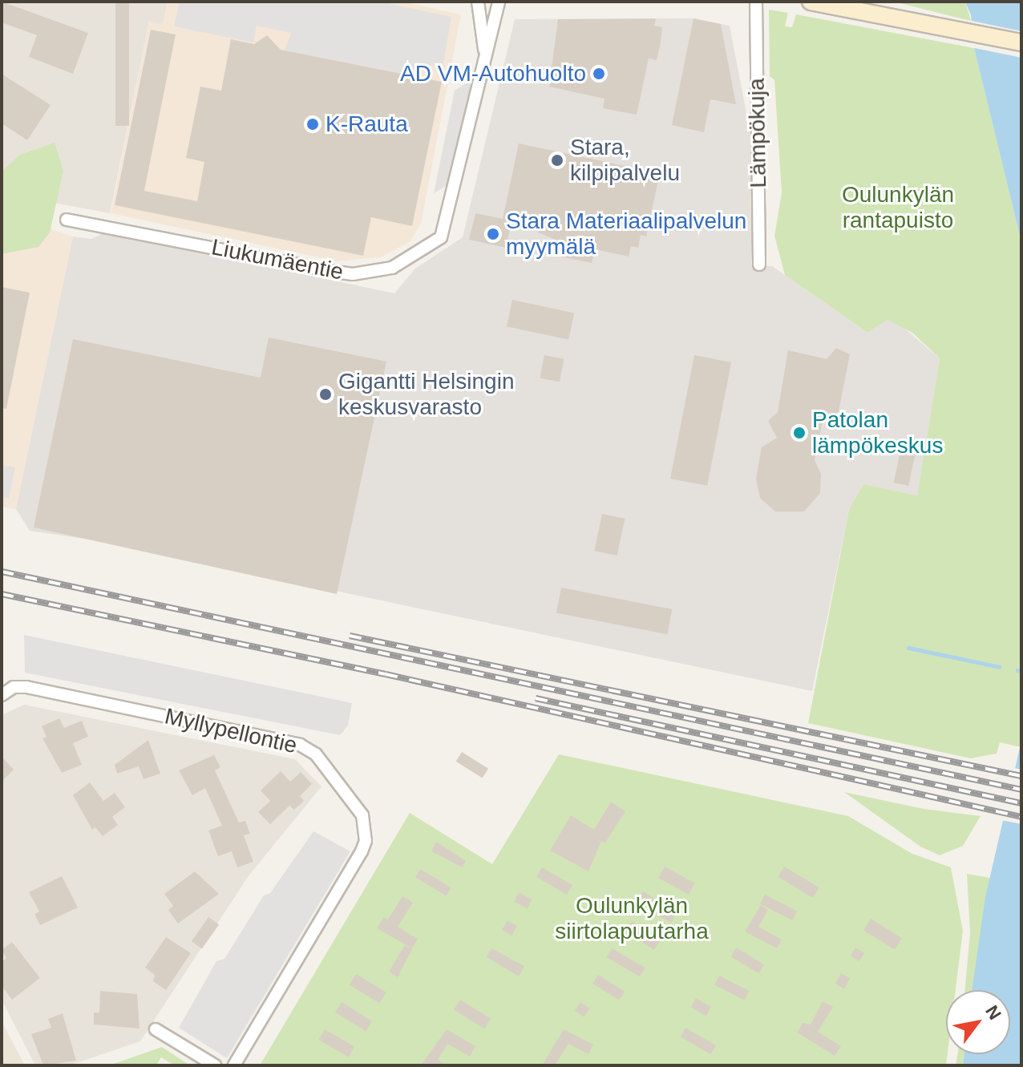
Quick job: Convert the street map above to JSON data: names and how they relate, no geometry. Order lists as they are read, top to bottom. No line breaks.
{"streets":{"street":["Lämpökuja","Liukumäentie","Myllypellontie"]},"parks":["Oulunkylän rantapuisto","Oulunkylän siirtolapuutarha"],"places":["AD VM-Autohuolto","K-Rauta","Stara, kilpipalvelu","Stara Materiaalipalvelun myymälä","Gigantti Helsingin keskusvarasto","Patolan lämpökeskus"],"north":"top right"}
